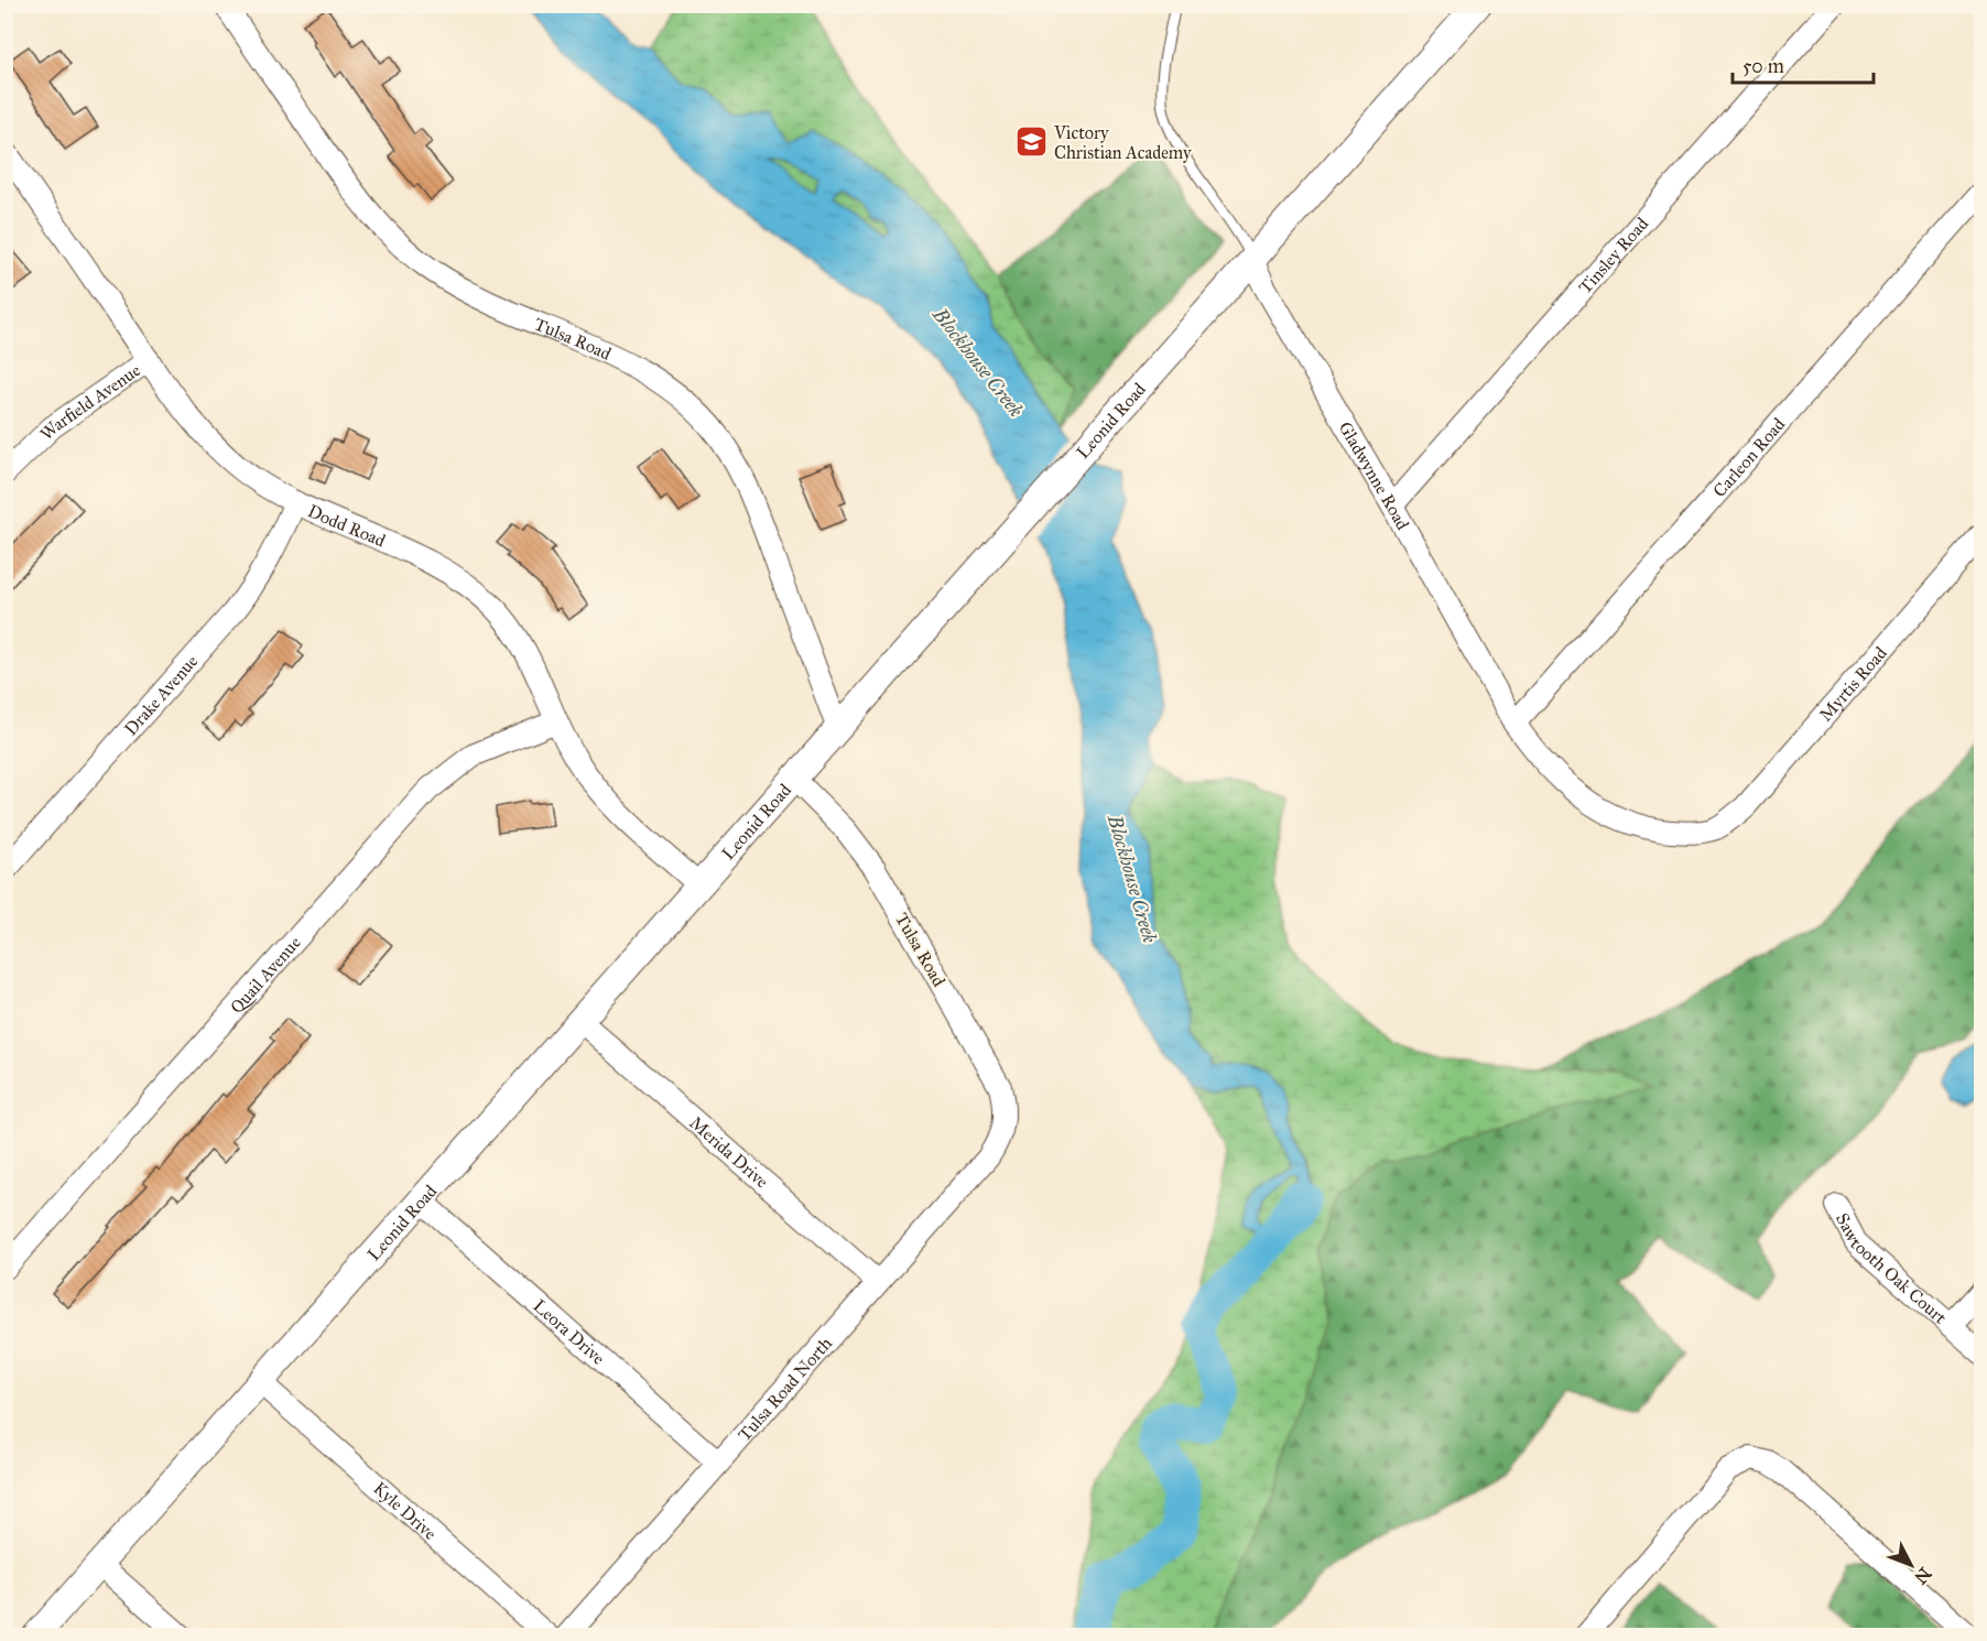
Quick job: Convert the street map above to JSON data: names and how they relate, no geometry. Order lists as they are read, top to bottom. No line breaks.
{"streets":{"street":["Tinsley Road","Tulsa Road","Warfield Avenue","Leonid Road","Carleon Road","Gladwynne Road","Dodd Road","Myrtis Road","Drake Avenue","Quail Avenue","Merida Drive","Sawtooth Oak Court","Leora Drive","Tulsa Road North","Kyle Drive"]},"crossings":[["Tinsley Road","Gladwynne Road"],["Tulsa Road","Leonid Road"],["Tulsa Road","Tulsa Road North"],["Warfield Avenue","Dodd Road"],["Leonid Road","Gladwynne Road"],["Leonid Road","Dodd Road"],["Leonid Road","Merida Drive"],["Leonid Road","Leora Drive"],["Leonid Road","Kyle Drive"],["Carleon Road","Gladwynne Road"],["Gladwynne Road","Myrtis Road"],["Dodd Road","Drake Avenue"],["Dodd Road","Quail Avenue"],["Merida Drive","Tulsa Road North"],["Leora Drive","Tulsa Road North"]],"water":["Blockhouse Creek"],"places":{"school or university":["Victory Christian Academy"]},"scale_bar":"50 m","north":"bottom right"}
